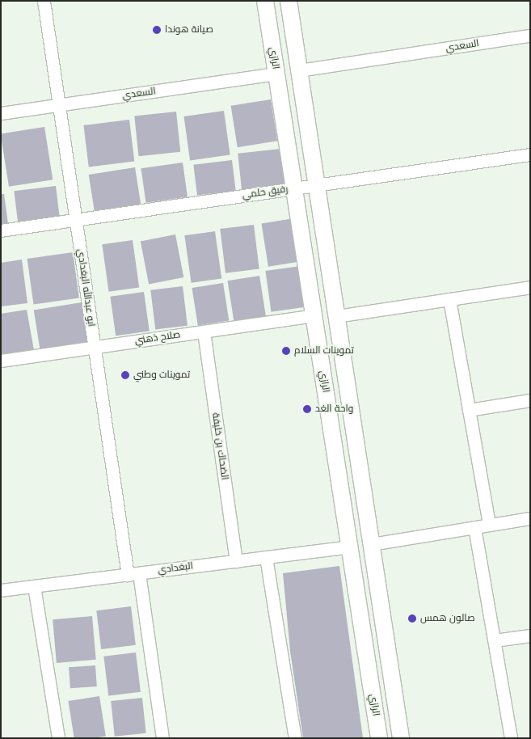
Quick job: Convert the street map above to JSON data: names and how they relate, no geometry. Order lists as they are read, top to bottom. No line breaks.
{"streets":{"street":["السعدي","الرازي","رفيق حلمي","ابو عبدالله البغدادي","صلاح ذهني","الضحاك بن خليفة","البغدادي"]},"crossings":[["السعدي","الرازي"],["السعدي","ابو عبدالله البغدادي"],["الرازي","رفيق حلمي"],["الرازي","صلاح ذهني"],["الرازي","البغدادي"],["رفيق حلمي","ابو عبدالله البغدادي"],["ابو عبدالله البغدادي","صلاح ذهني"],["ابو عبدالله البغدادي","البغدادي"],["صلاح ذهني","الضحاك بن خليفة"],["الضحاك بن خليفة","البغدادي"]],"places":["صيانة هوندا","تموينات السلام","تموينات وطني","واحة الغد","صالون همس"]}
